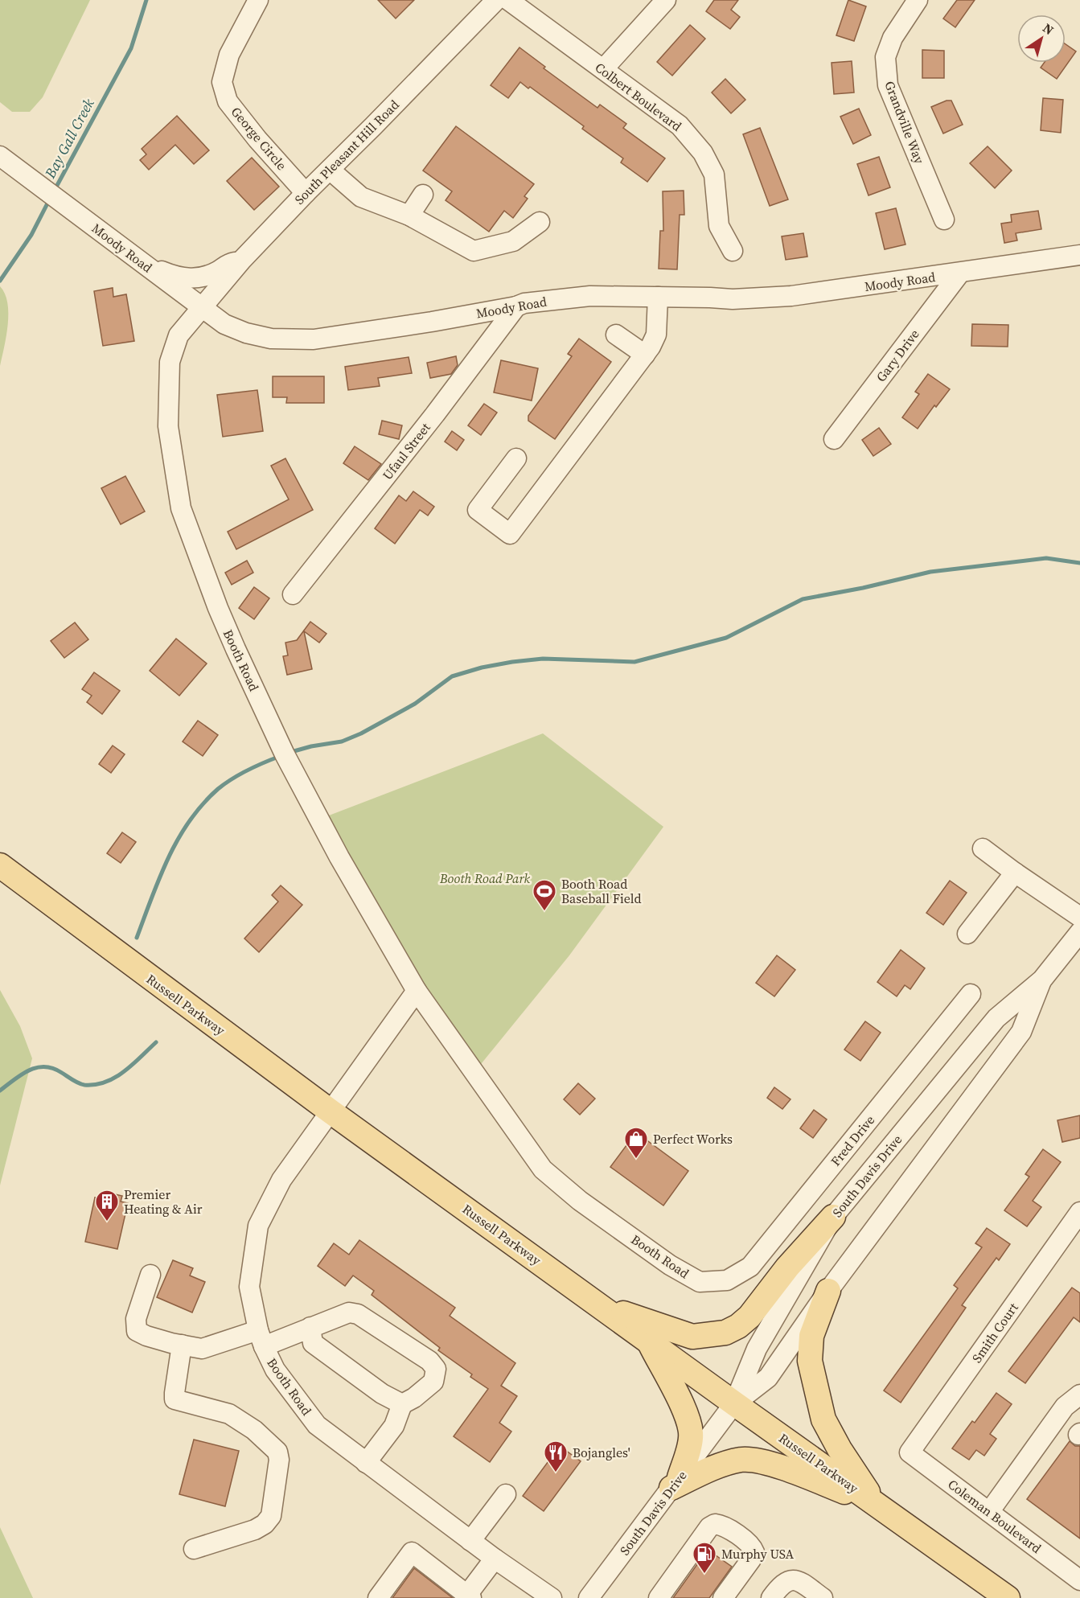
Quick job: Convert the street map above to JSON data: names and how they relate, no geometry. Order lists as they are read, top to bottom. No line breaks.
{"streets":{"main road":["Russell Parkway"],"street":["Colbert Boulevard","Grandville Way","George Circle","South Pleasant Hill Road","Moody Road","Gary Drive","Ufaul Street","Booth Road","Fred Drive","South Davis Drive","Smith Court","Coleman Boulevard"]},"crossings":[["George Circle","South Pleasant Hill Road"],["South Pleasant Hill Road","Moody Road"],["South Pleasant Hill Road","Booth Road"],["Moody Road","Gary Drive"],["Moody Road","Ufaul Street"],["Moody Road","Booth Road"],["Booth Road","Russell Parkway"],["Booth Road","Fred Drive"],["Russell Parkway","South Davis Drive"],["Smith Court","Coleman Boulevard"]],"water":["Bay Gall Creek"],"parks":["Booth Road Park"],"places":{"sports":["Booth Road Baseball Field"],"shop":["Perfect Works"],"building":["Premier Heating & Air"],"restaurant":["Bojangles'"],"fuel station":["Murphy USA"]},"north":"top right"}
